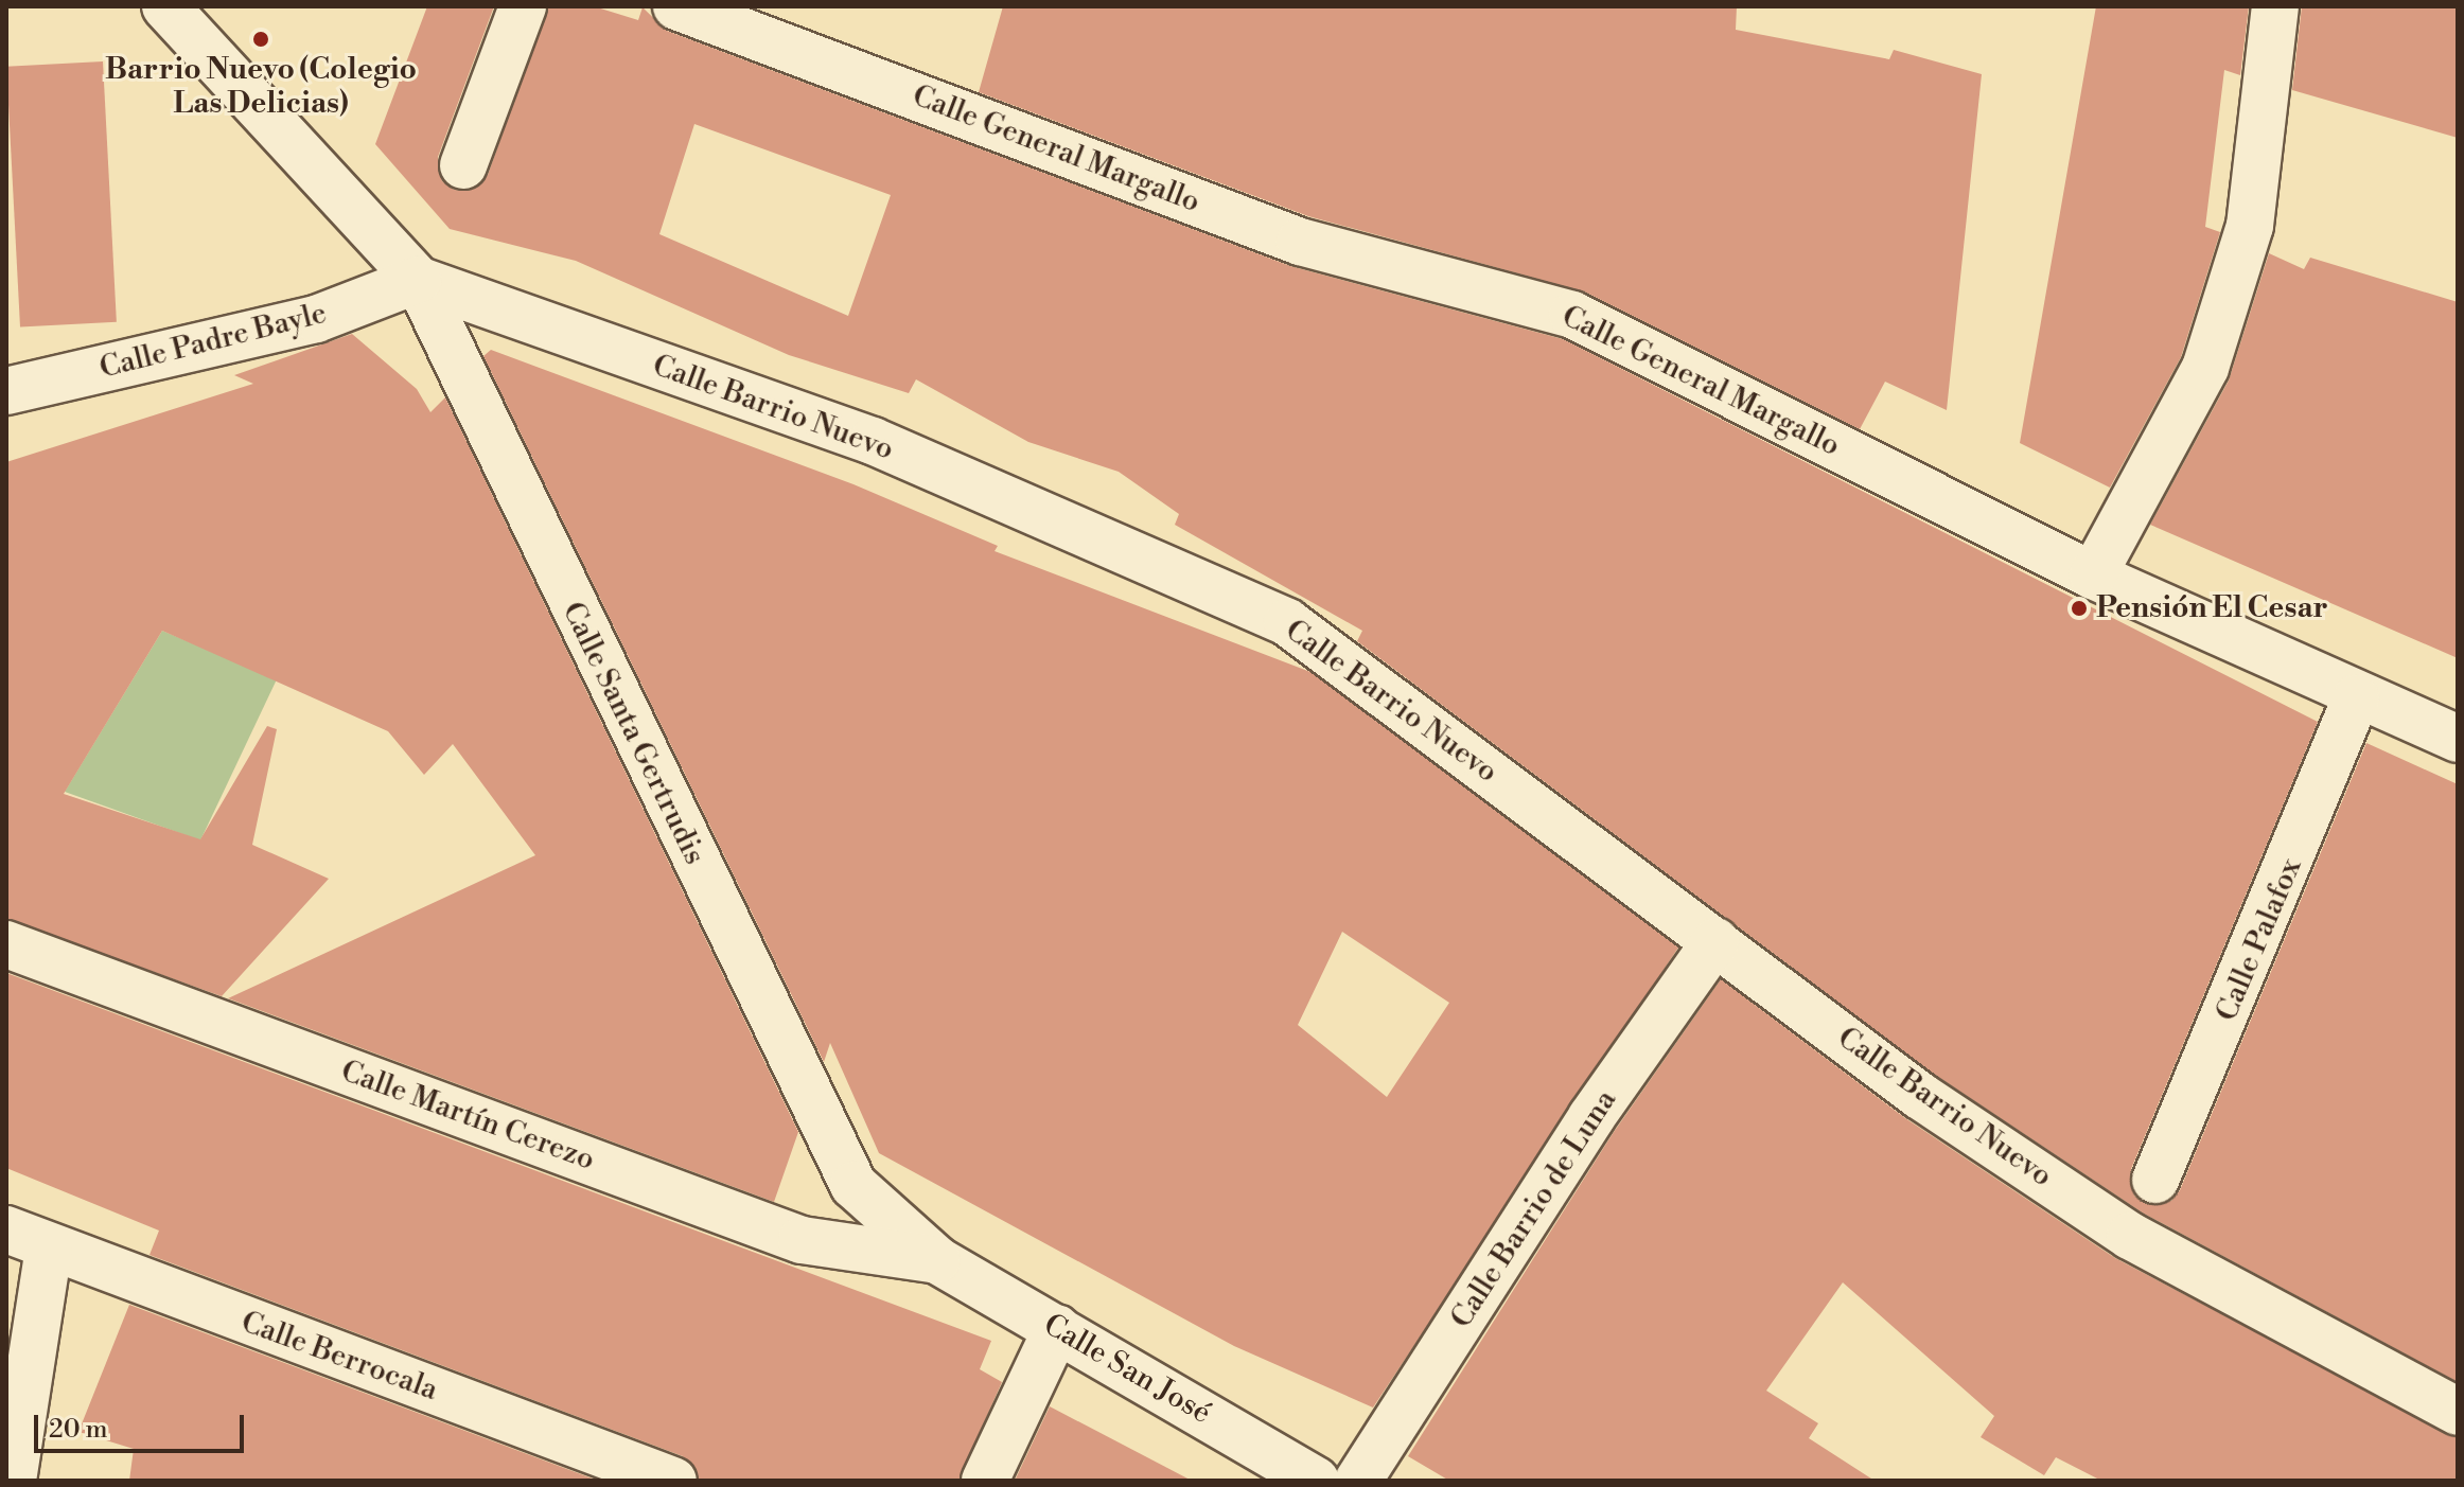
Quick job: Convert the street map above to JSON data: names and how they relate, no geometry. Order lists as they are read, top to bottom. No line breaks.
{"streets":{"street":["Calle General Margallo","Calle Padre Bayle","Calle Barrio Nuevo","Calle Santa Gertrudis","Calle Palafox","Calle Martín Cerezo","Calle Barrio de Luna","Calle Berrocala","Calle San José"]},"crossings":[["Calle General Margallo","Calle Palafox"],["Calle Padre Bayle","Calle Barrio Nuevo"],["Calle Padre Bayle","Calle Santa Gertrudis"],["Calle Barrio Nuevo","Calle Santa Gertrudis"],["Calle Barrio Nuevo","Calle Barrio de Luna"],["Calle Santa Gertrudis","Calle Martín Cerezo"],["Calle Santa Gertrudis","Calle San José"],["Calle Martín Cerezo","Calle San José"]],"places":["Barrio Nuevo (Colegio Las Delicias)","Pensión El Cesar"],"scale_bar":"20 m"}
